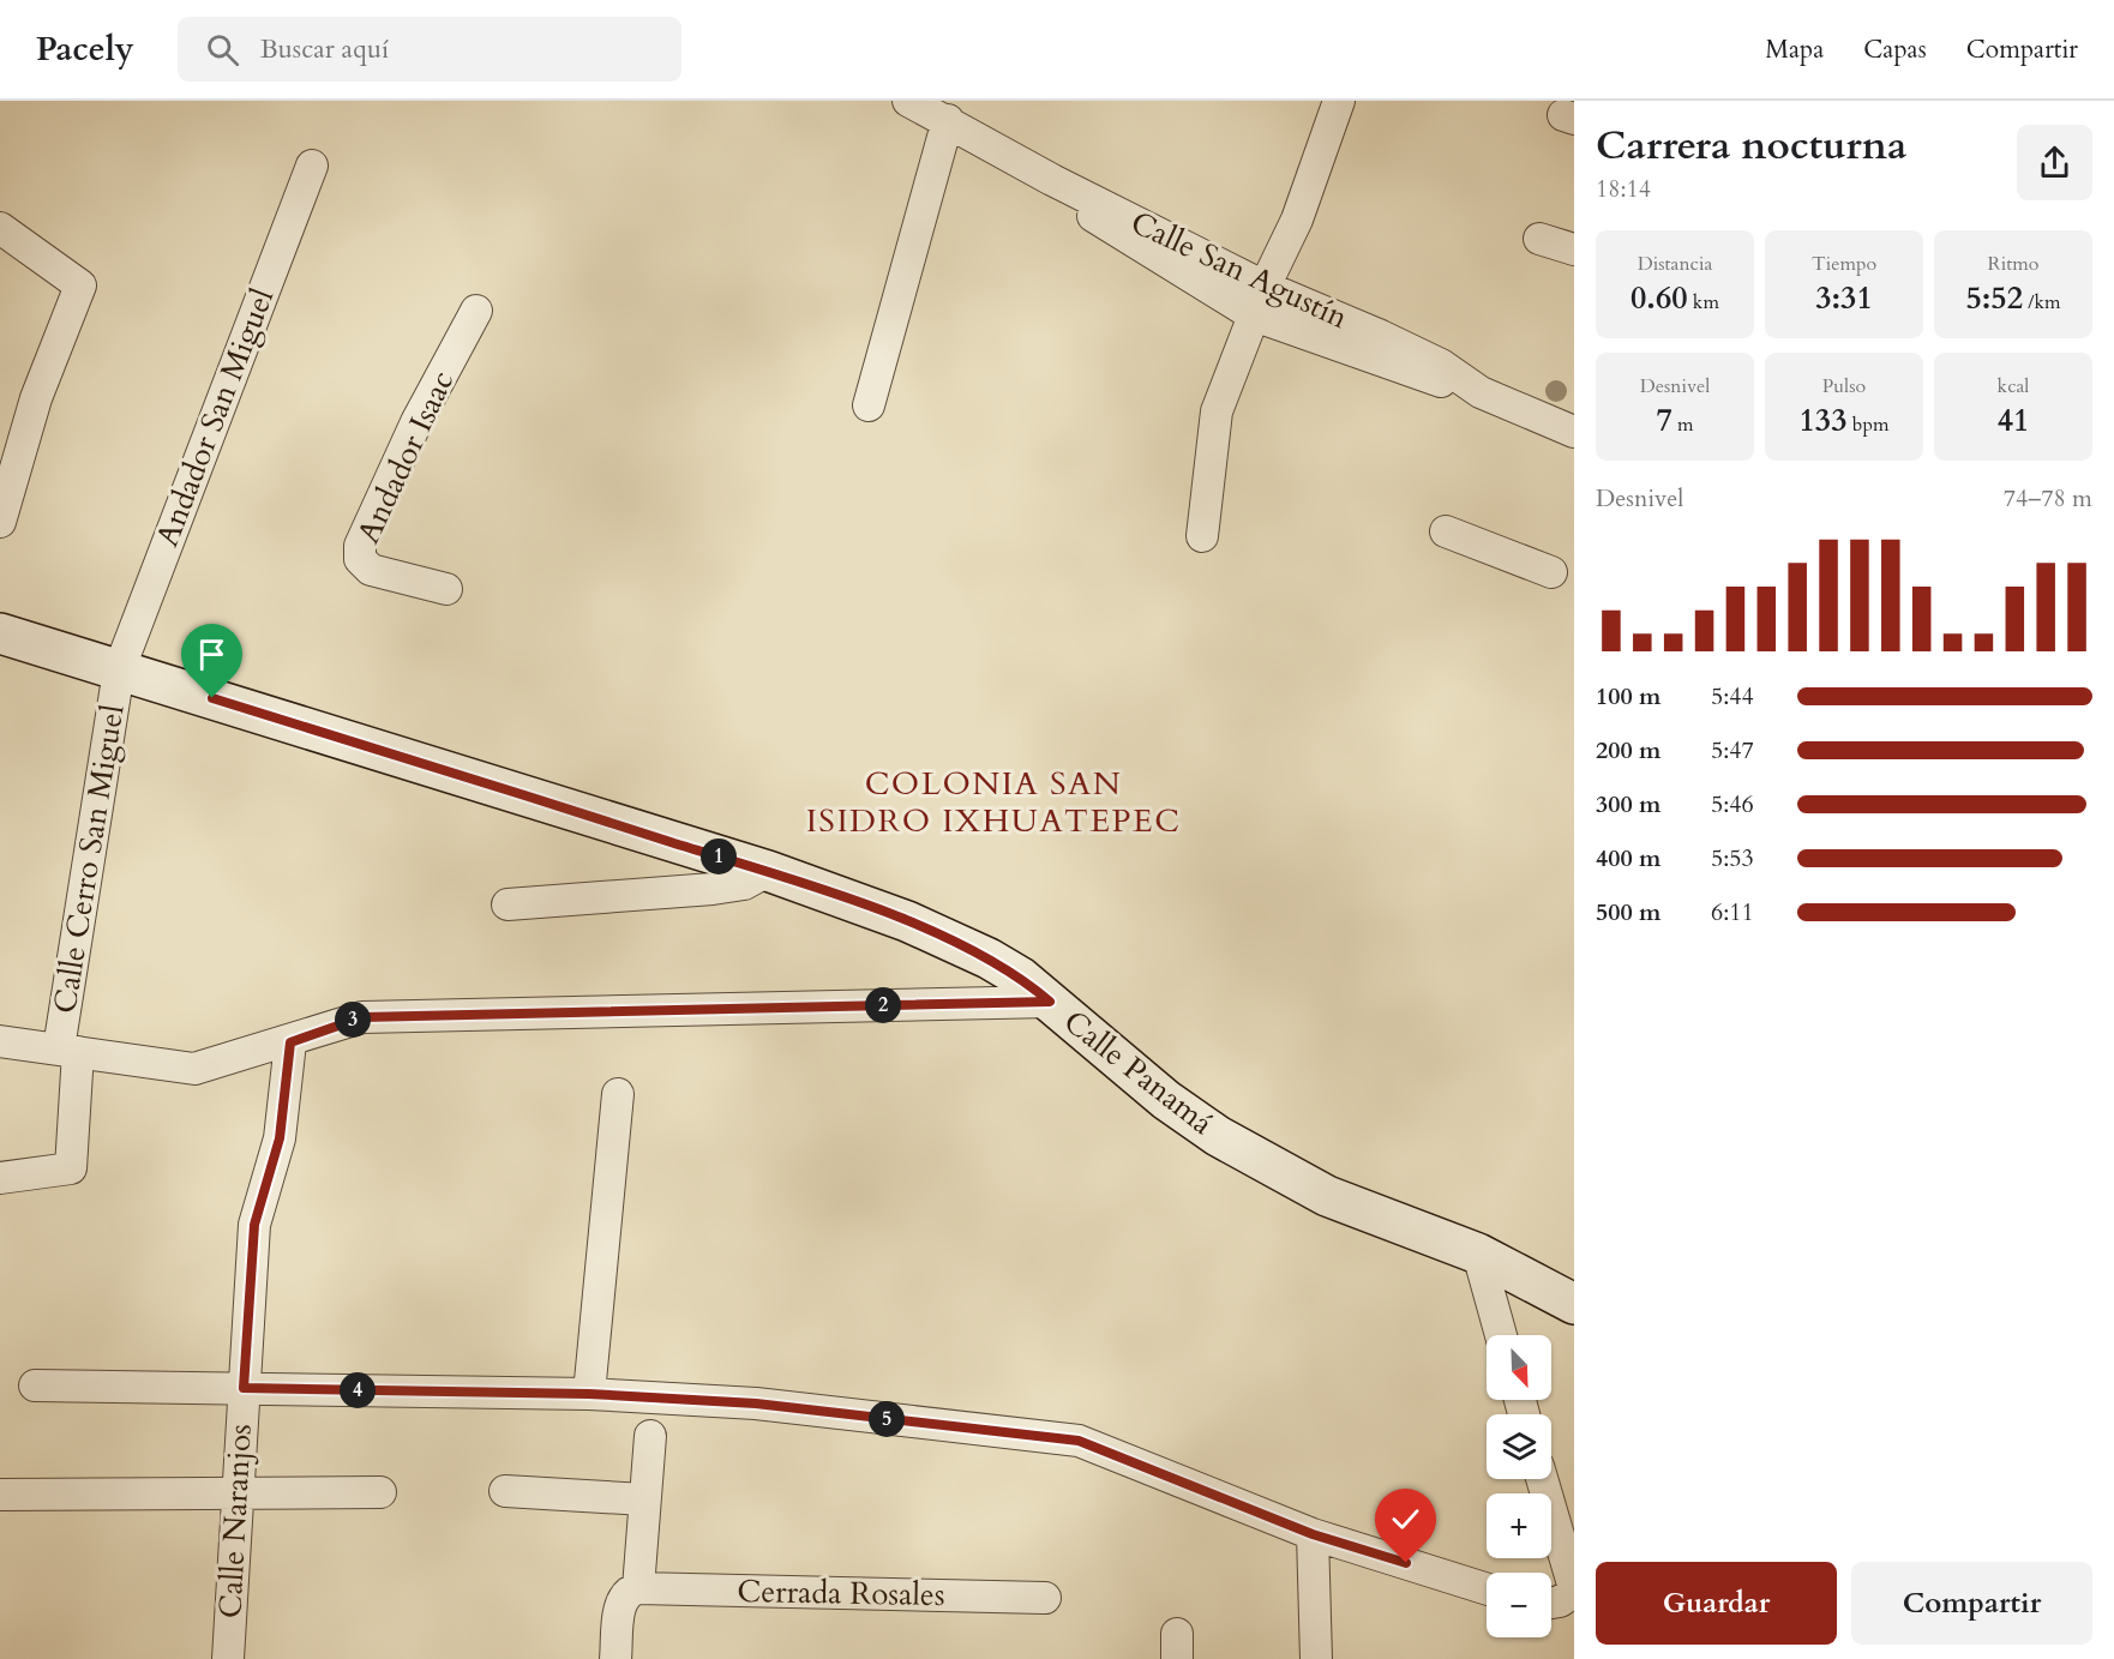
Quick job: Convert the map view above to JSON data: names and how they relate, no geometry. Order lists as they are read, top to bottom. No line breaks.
{"streets":{"street":["Calle San Agustín","Andador San Miguel","Andador Isaac","Calle Cerro San Miguel","Calle Panamá","Calle Naranjos","Cerrada Rosales"]},"crossings":[["Andador San Miguel","Calle Cerro San Miguel"],["Andador San Miguel","Calle Panamá"],["Calle Cerro San Miguel","Calle Panamá"]],"districts":["COLONIA SAN ISIDRO IXHUATEPEC"],"north":"bottom right","page":{"header":"Pacely","search":"Buscar aquí","nav":["Mapa","Capas","Compartir"],"heading":["Carrera nocturna","18:14"],"stats":[["Distancia","0.60 km"],["Tiempo","3:31"],["Ritmo","5:52 /km"],["Desnivel","7 m"],["Pulso","133 bpm"],["kcal","41"]],"chart":["Desnivel","74–78 m"],"list":[{"name":"100 m","note":"5:44"},{"name":"200 m","note":"5:47"},{"name":"300 m","note":"5:46"},{"name":"400 m","note":"5:53"},{"name":"500 m","note":"6:11"}],"pins":["1","2","3","4","5"],"map_buttons":["+","−"],"buttons":["Guardar","Compartir"]}}
